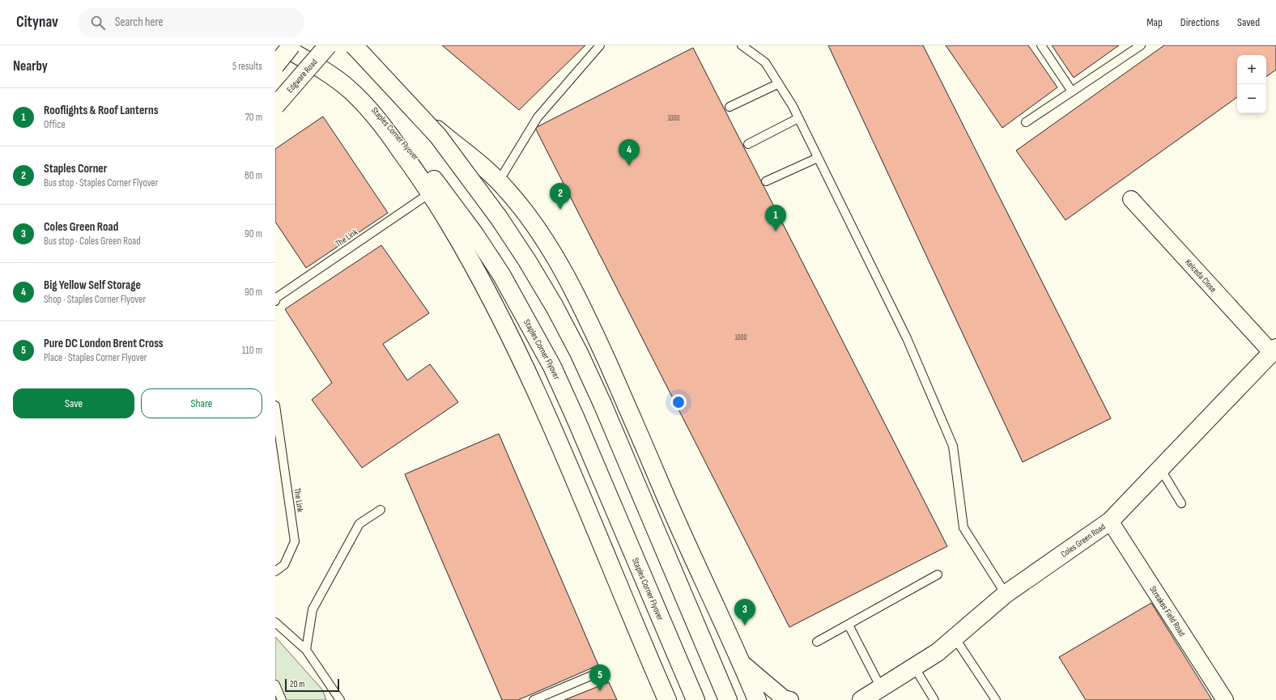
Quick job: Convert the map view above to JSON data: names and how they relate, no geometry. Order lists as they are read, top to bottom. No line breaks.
{"streets":{"main road":["Edgware Road","Staples Corner Flyover","Coles Green Road"],"street":["Kelceda Close","Streakes Field Road"],"lane":["The Link"]},"crossings":[["Kelceda Close","Coles Green Road"],["Coles Green Road","Streakes Field Road"]],"house_numbers":["1000","1000"],"scale_bar":"20 m","page":{"header":"Citynav","search":"Search here","nav":["Map","Directions","Saved"],"heading":["Nearby","5 results"],"map_buttons":["+","−"],"list":[{"mark":"1","name":"Rooflights & Roof Lanterns","note":"Office","value":"70 m"},{"mark":"2","name":"Staples Corner","note":"Bus stop · Staples Corner Flyover","value":"80 m"},{"mark":"3","name":"Coles Green Road","note":"Bus stop · Coles Green Road","value":"90 m"},{"mark":"4","name":"Big Yellow Self Storage","note":"Shop · Staples Corner Flyover","value":"90 m"},{"mark":"5","name":"Pure DC London Brent Cross","note":"Place · Staples Corner Flyover","value":"110 m"}],"pins":["4","2","1","3","5"],"buttons":["Save","Share"],"scale":"20 m"}}
